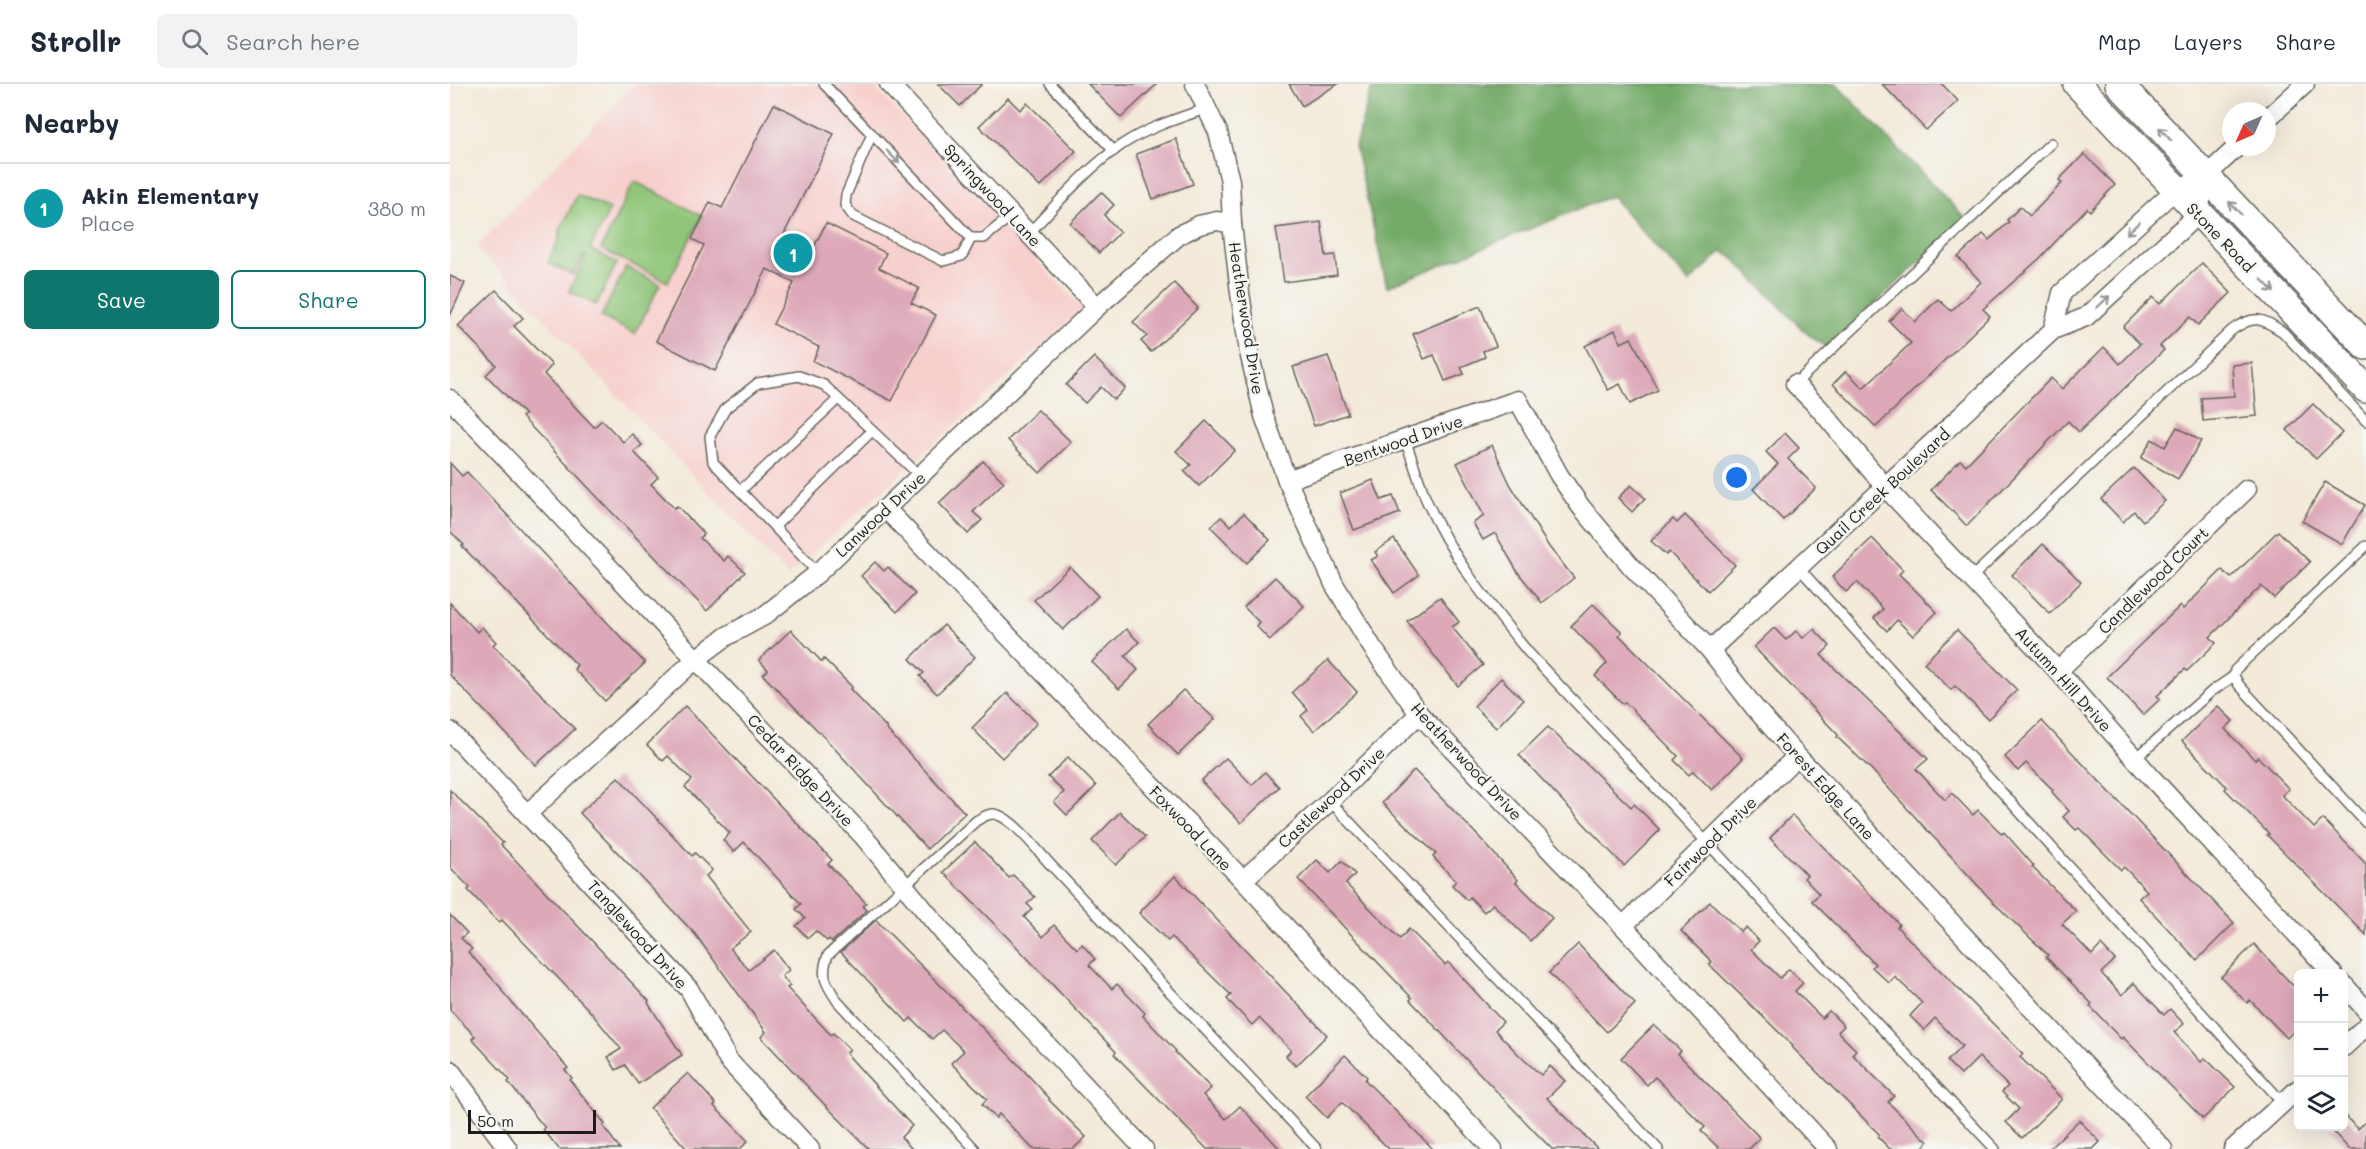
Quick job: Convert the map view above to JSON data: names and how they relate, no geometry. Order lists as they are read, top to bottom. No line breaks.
{"streets":{"main road":["Stone Road"],"street":["Springwood Lane","Heatherwood Drive","Bentwood Drive","Quail Creek Boulevard","Lanwood Drive","Candlewood Court","Autumn Hill Drive","Cedar Ridge Drive","Forest Edge Lane","Castlewood Drive","Foxwood Lane","Fairwood Drive","Tanglewood Drive"]},"crossings":[["Springwood Lane","Lanwood Drive"],["Stone Road","Quail Creek Boulevard"],["Heatherwood Drive","Bentwood Drive"],["Heatherwood Drive","Lanwood Drive"],["Heatherwood Drive","Castlewood Drive"],["Heatherwood Drive","Fairwood Drive"],["Bentwood Drive","Forest Edge Lane"],["Quail Creek Boulevard","Autumn Hill Drive"],["Quail Creek Boulevard","Forest Edge Lane"],["Lanwood Drive","Cedar Ridge Drive"],["Lanwood Drive","Foxwood Lane"],["Lanwood Drive","Tanglewood Drive"],["Candlewood Court","Autumn Hill Drive"],["Forest Edge Lane","Fairwood Drive"],["Castlewood Drive","Foxwood Lane"]],"scale_bar":"50 m","north":"bottom left","page":{"header":"Strollr","search":"Search here","nav":["Map","Layers","Share"],"heading":"Nearby","list":[{"mark":"1","name":"Akin Elementary","note":"Place","value":"380 m"}],"pins":"1","buttons":["Save","Share"],"map_buttons":["+","−"],"scale":"50 m"}}
